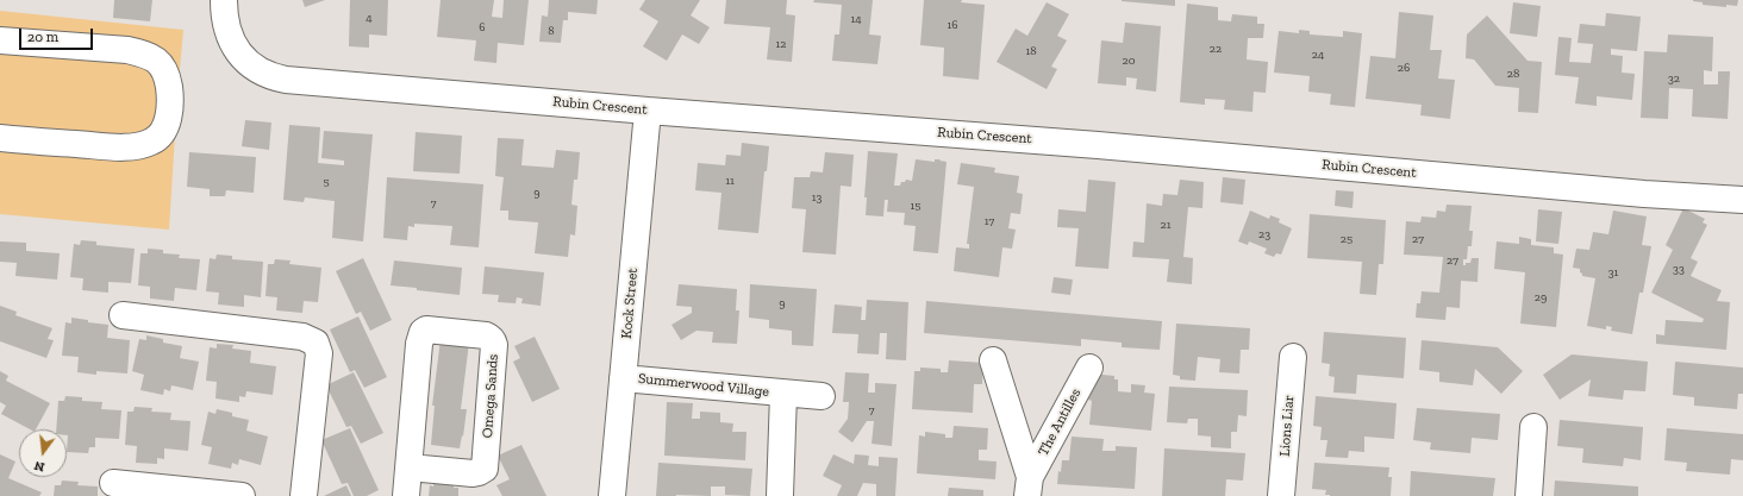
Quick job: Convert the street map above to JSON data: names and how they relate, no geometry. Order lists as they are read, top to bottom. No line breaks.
{"streets":{"street":["Rubin Crescent","Kock Street","Summerwood Village","Omega Sands","The Antilles","Lions Liar"]},"crossings":[["Rubin Crescent","Kock Street"],["Kock Street","Summerwood Village"]],"house_numbers":["4","14","16","6","8","12","22","18","24","20","26","28","32","11","5","9","13","7","15","17","21","23","25","27","27","33","31","29","9","7"],"scale_bar":"20 m","north":"bottom"}
